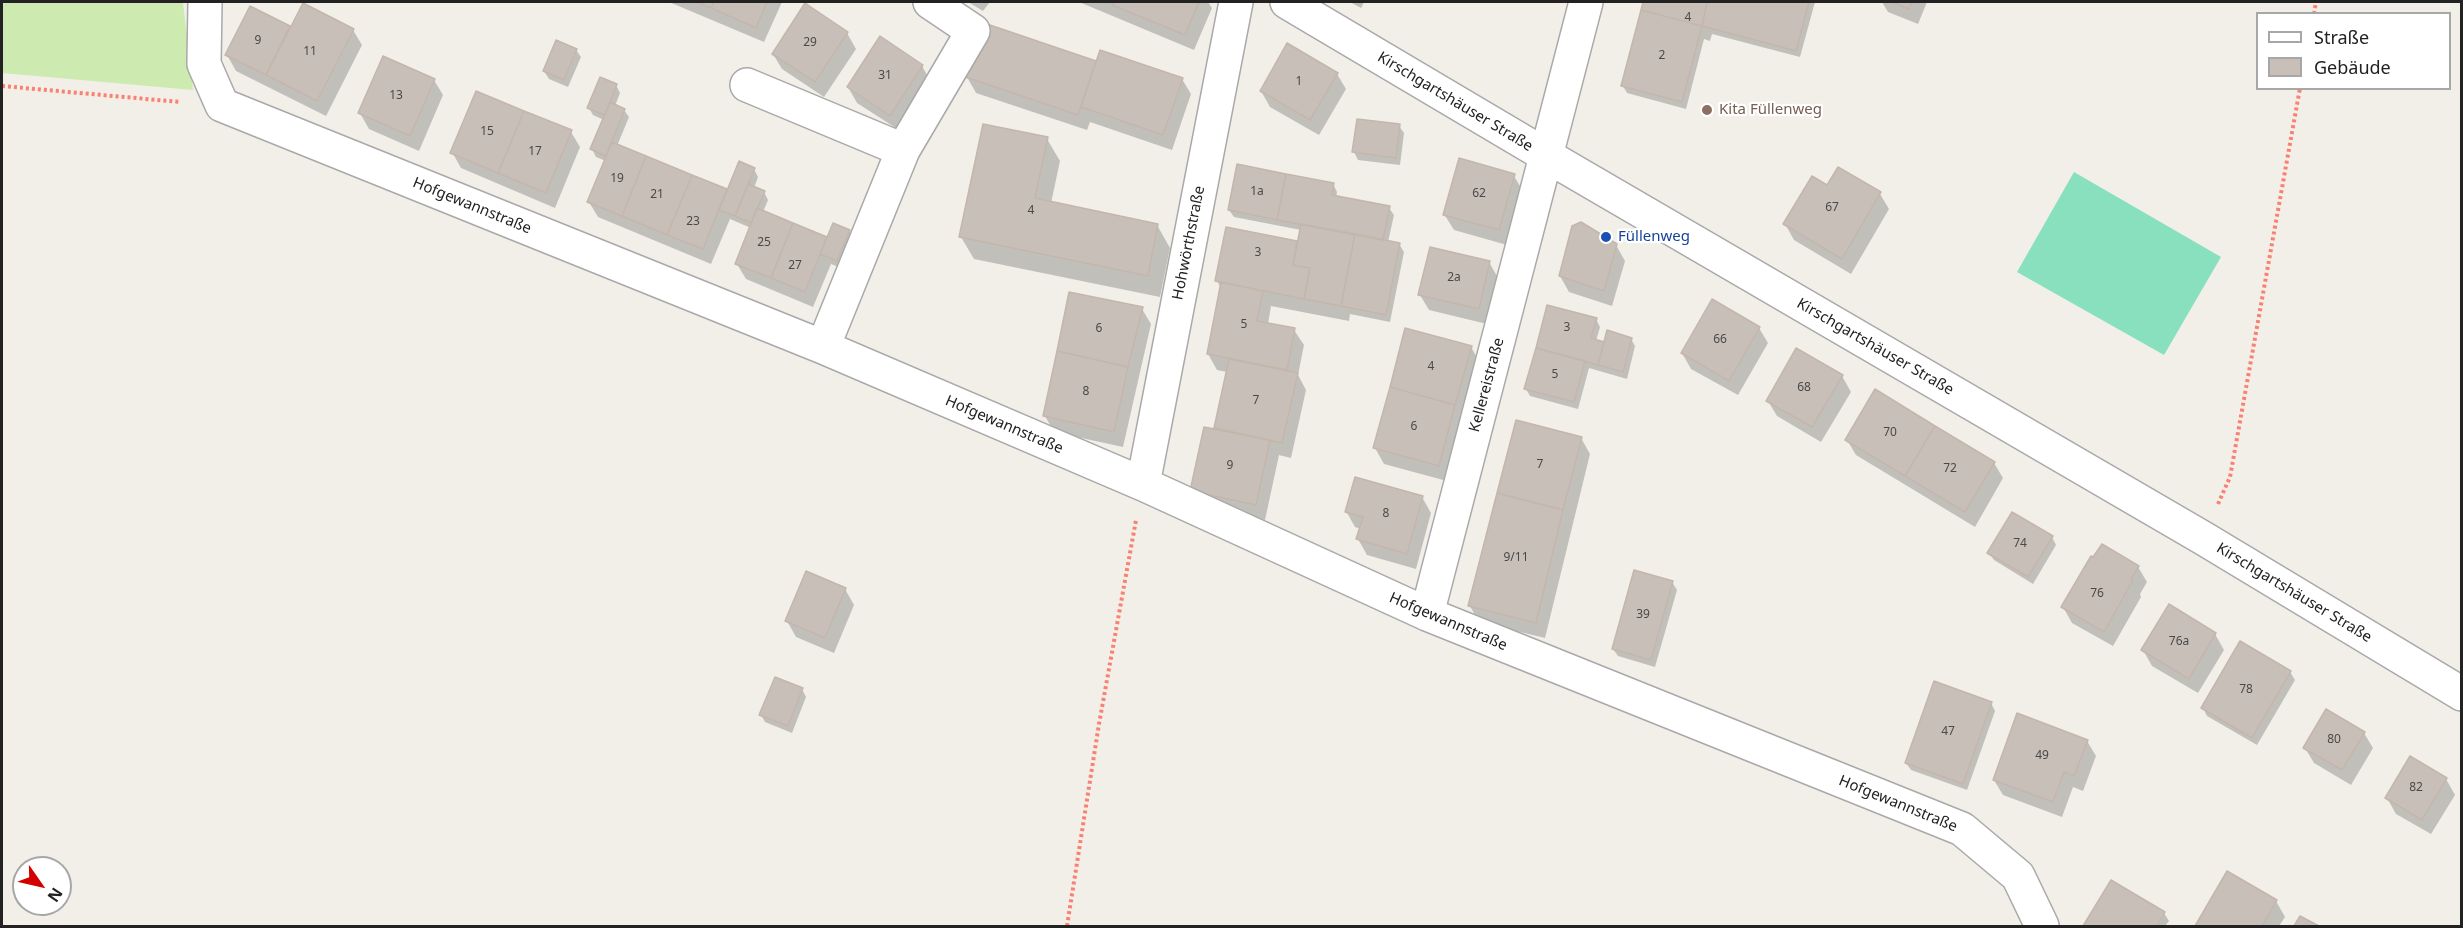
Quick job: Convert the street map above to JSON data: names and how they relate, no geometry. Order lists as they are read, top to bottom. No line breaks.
{"streets":{"street":["Kirschgartshäuser Straße","Hofgewannstraße","Hohwörthstraße","Kellereistraße"]},"crossings":[["Kirschgartshäuser Straße","Kellereistraße"],["Hofgewannstraße","Hohwörthstraße"],["Hofgewannstraße","Kellereistraße"]],"places":["Kita Füllenweg","Füllenweg"],"house_numbers":["4","9","29","11","2","31","1","13","15","17","19","1a","62","21","67","4","23","25","3","27","2a","5","3","6","66","4","5","68","8","7","6","70","7","9","72","8","74","9/11","76","39","76a","78","47","80","49","82"],"legend":["Straße","Gebäude"],"north":"bottom right"}
